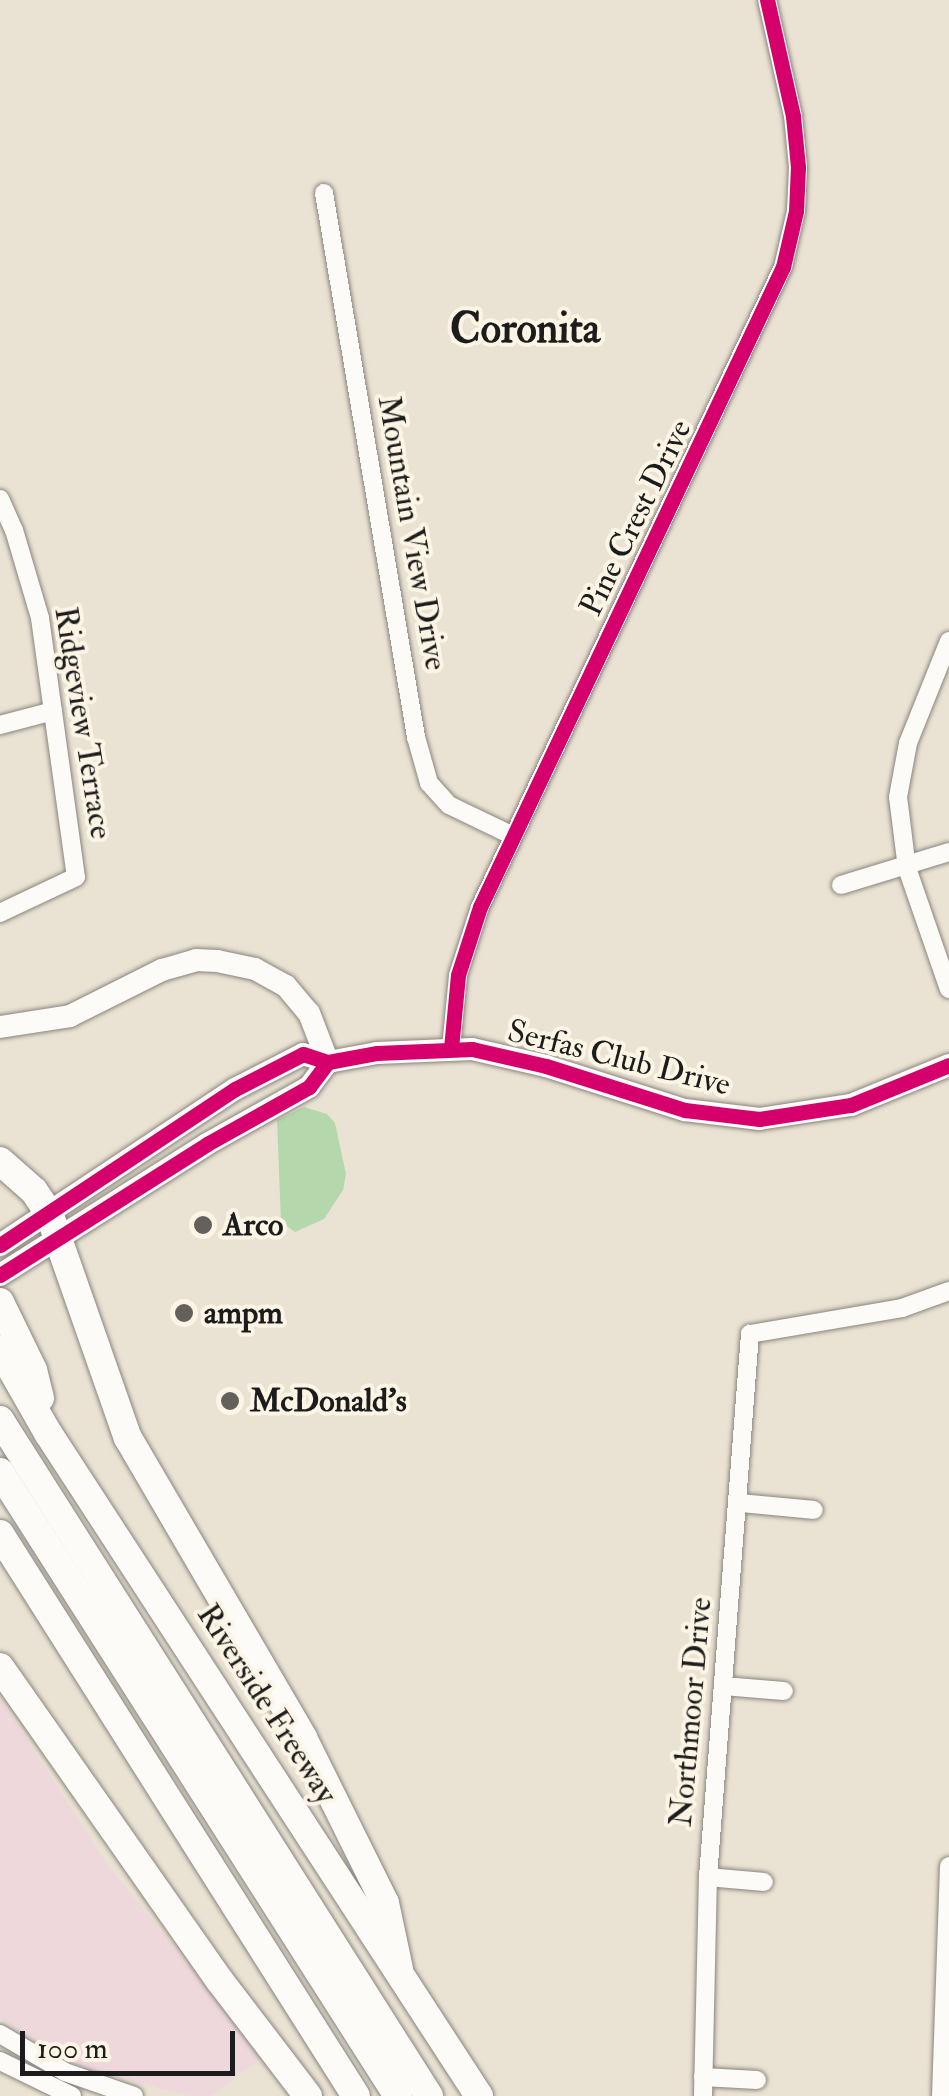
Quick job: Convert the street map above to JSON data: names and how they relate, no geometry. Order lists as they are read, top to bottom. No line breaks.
{"streets":{"highway":["Riverside Freeway"],"main road":["Serfas Club Drive"],"street":["Pine Crest Drive","Mountain View Drive","Ridgeview Terrace","Northmoor Drive"]},"crossings":[["Pine Crest Drive","Mountain View Drive"],["Pine Crest Drive","Serfas Club Drive"]],"districts":["Coronita"],"places":["Arco","ampm","McDonald's"],"scale_bar":"100 m"}
